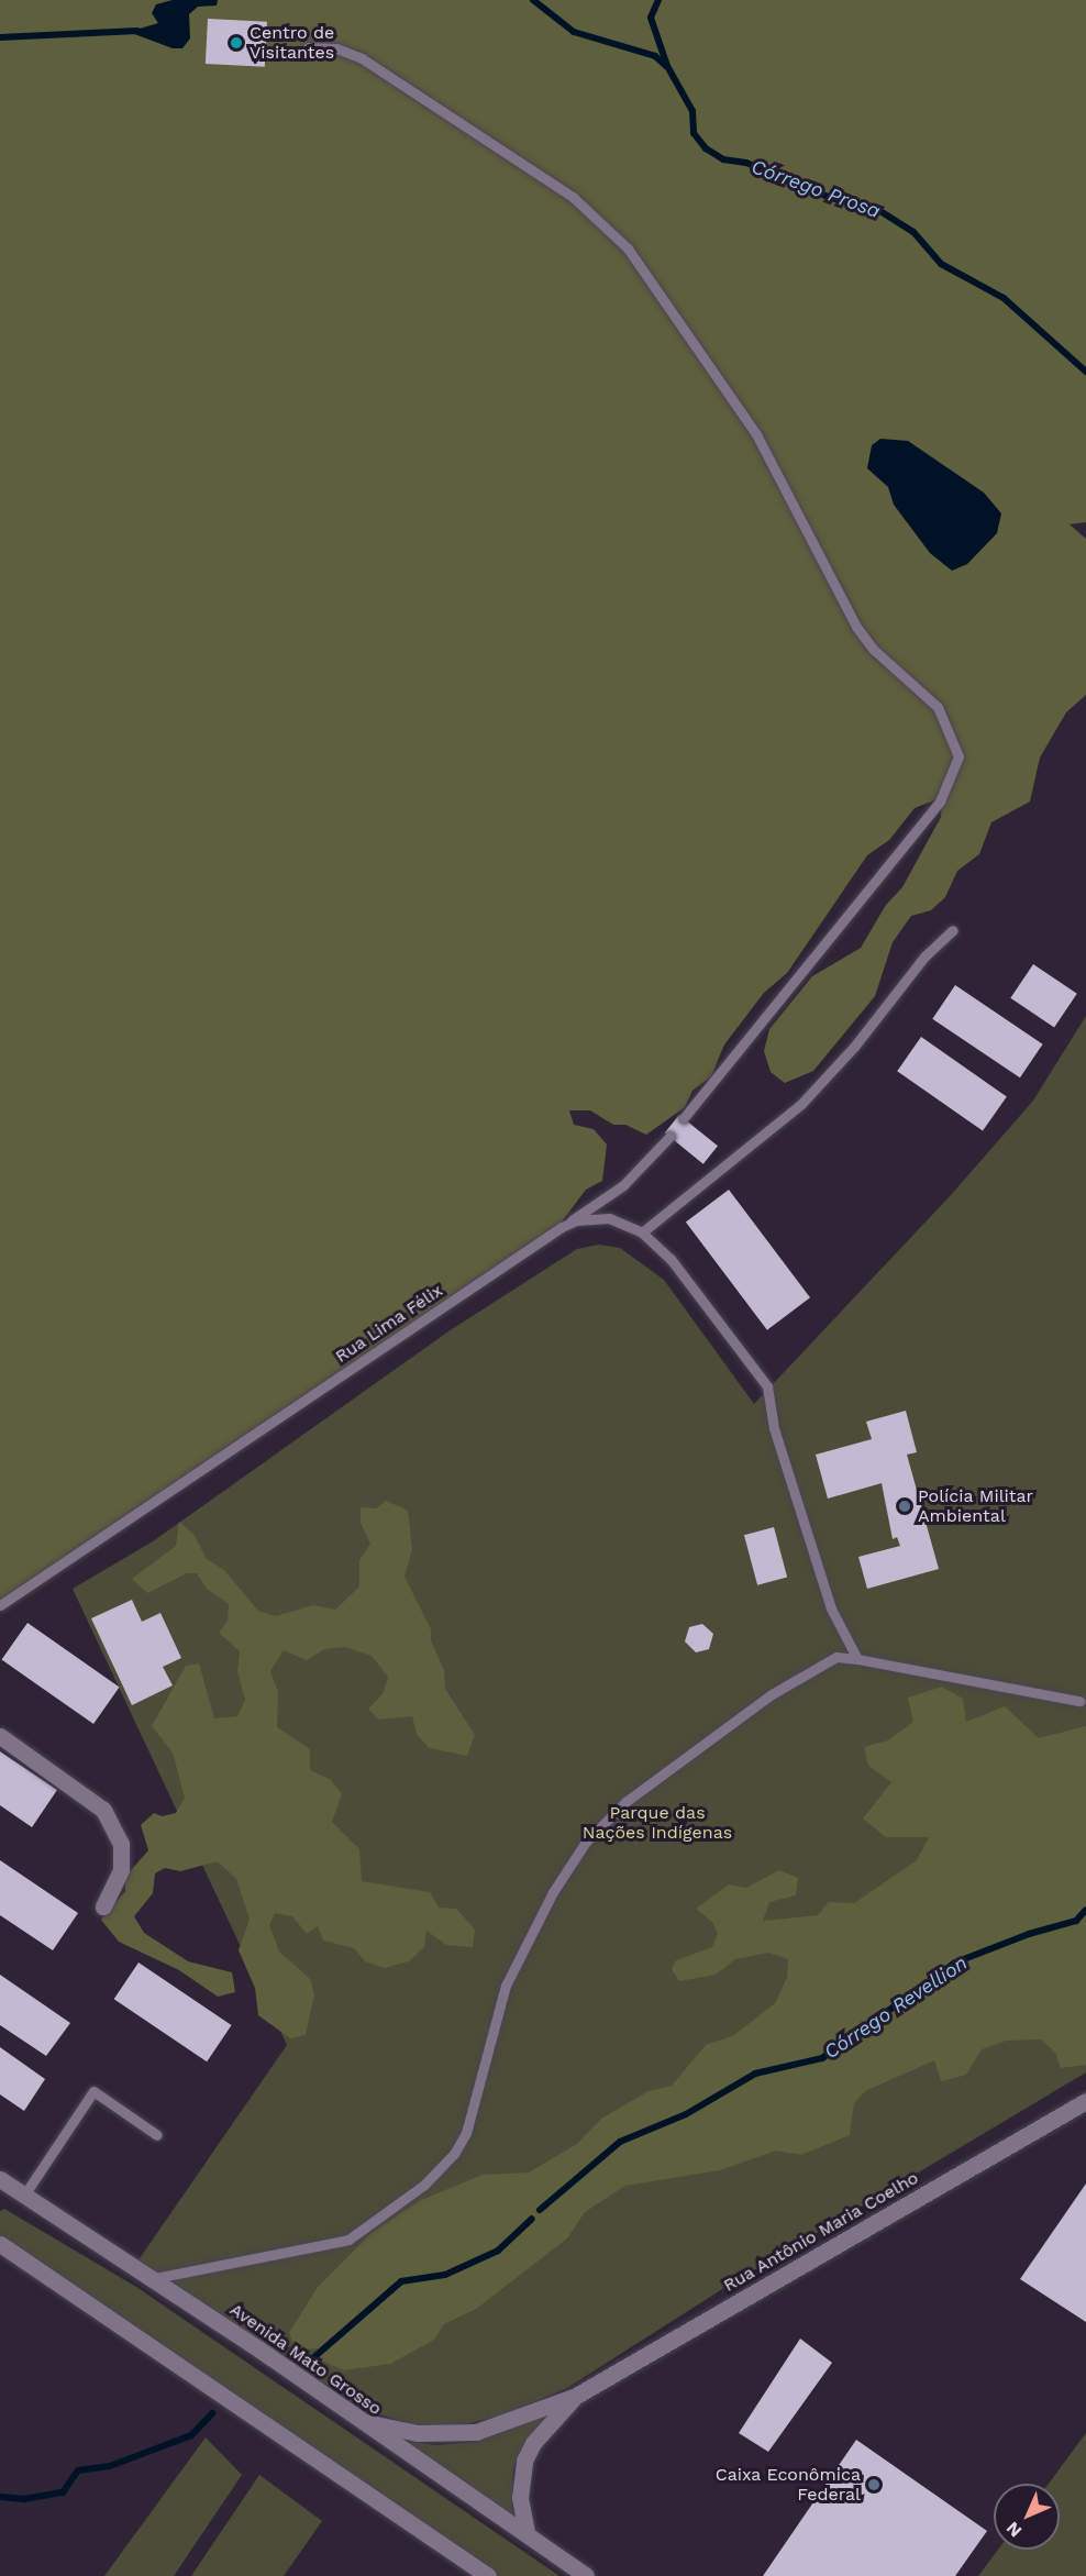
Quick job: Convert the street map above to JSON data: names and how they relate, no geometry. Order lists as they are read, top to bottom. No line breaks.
{"streets":{"main road":["Rua Antônio Maria Coelho","Avenida Mato Grosso"],"lane":["Rua Lima Félix"]},"crossings":[["Rua Antônio Maria Coelho","Avenida Mato Grosso"]],"water":["Córrego Prosa","Córrego Revellion"],"parks":["Parque das Nações Indígenas"],"places":["Centro de Visitantes","Polícia Militar Ambiental","Caixa Econômica Federal"],"north":"bottom left"}
